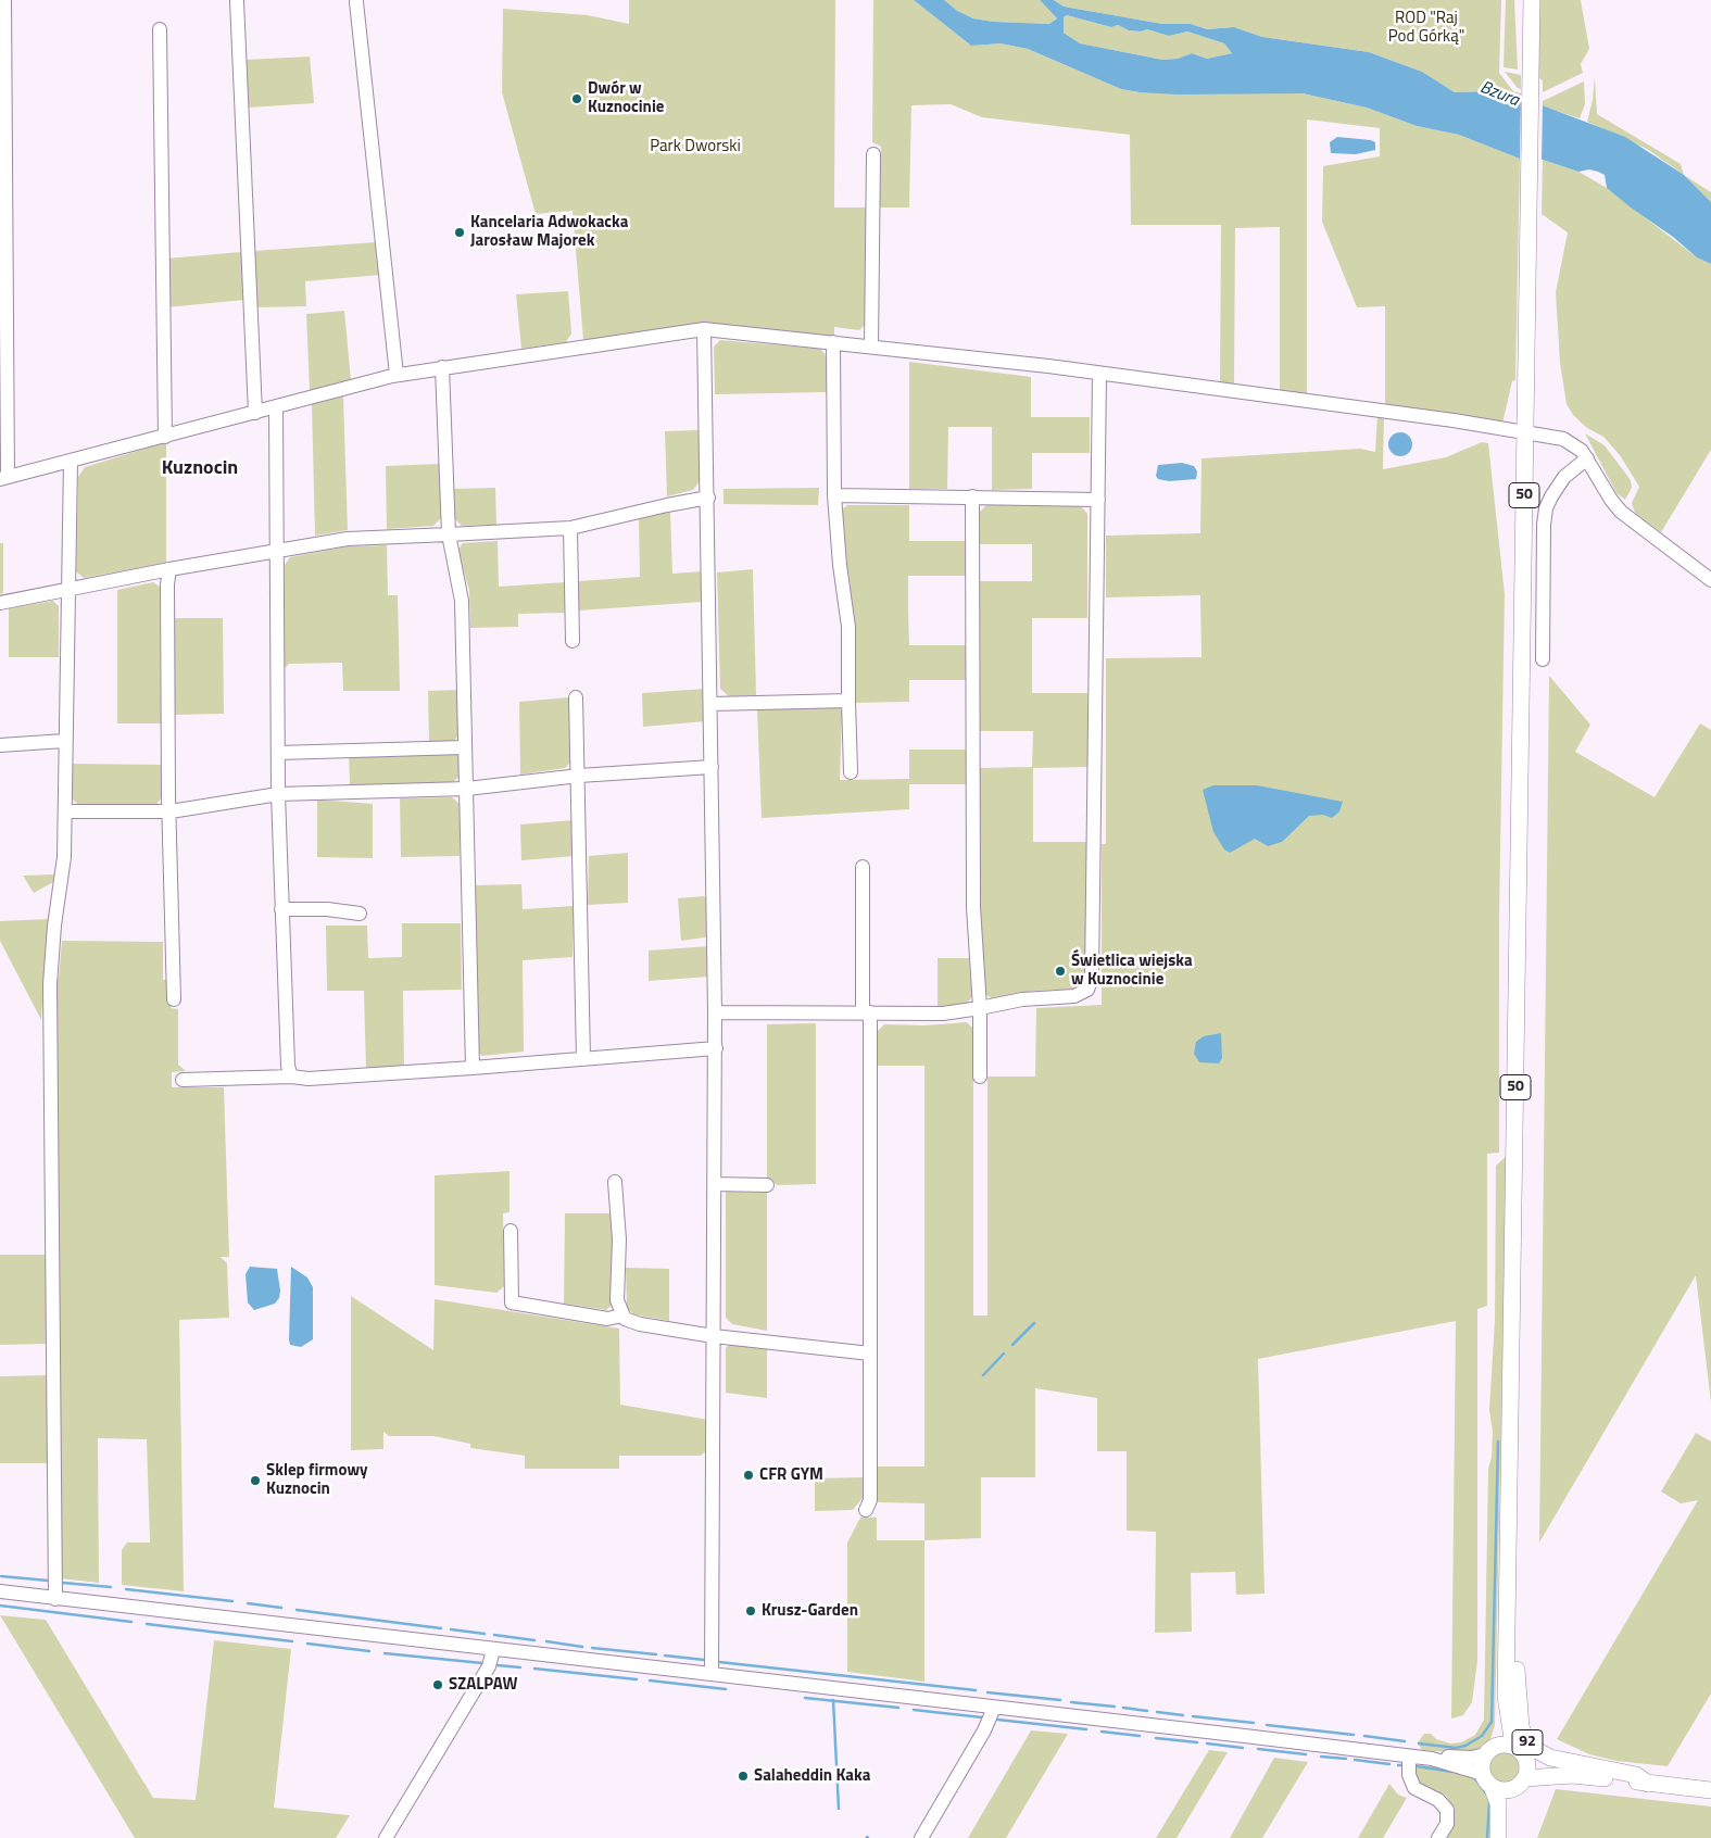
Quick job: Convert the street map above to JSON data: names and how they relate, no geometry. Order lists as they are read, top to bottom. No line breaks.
{"streets":{"main road":["50","92"]},"crossings":[["50","92"]],"districts":["Kuznocin"],"water":["Bzura"],"parks":["ROD \"Raj Pod Górką\"","Park Dworski"],"places":["Dwór w Kuznocinie","Kancelaria Adwokacka Jarosław Majorek","Świetlica wiejska w Kuznocinie","CFR GYM","Sklep firmowy Kuznocin","Krusz-Garden","SZALPAW","Salaheddin Kaka"]}
